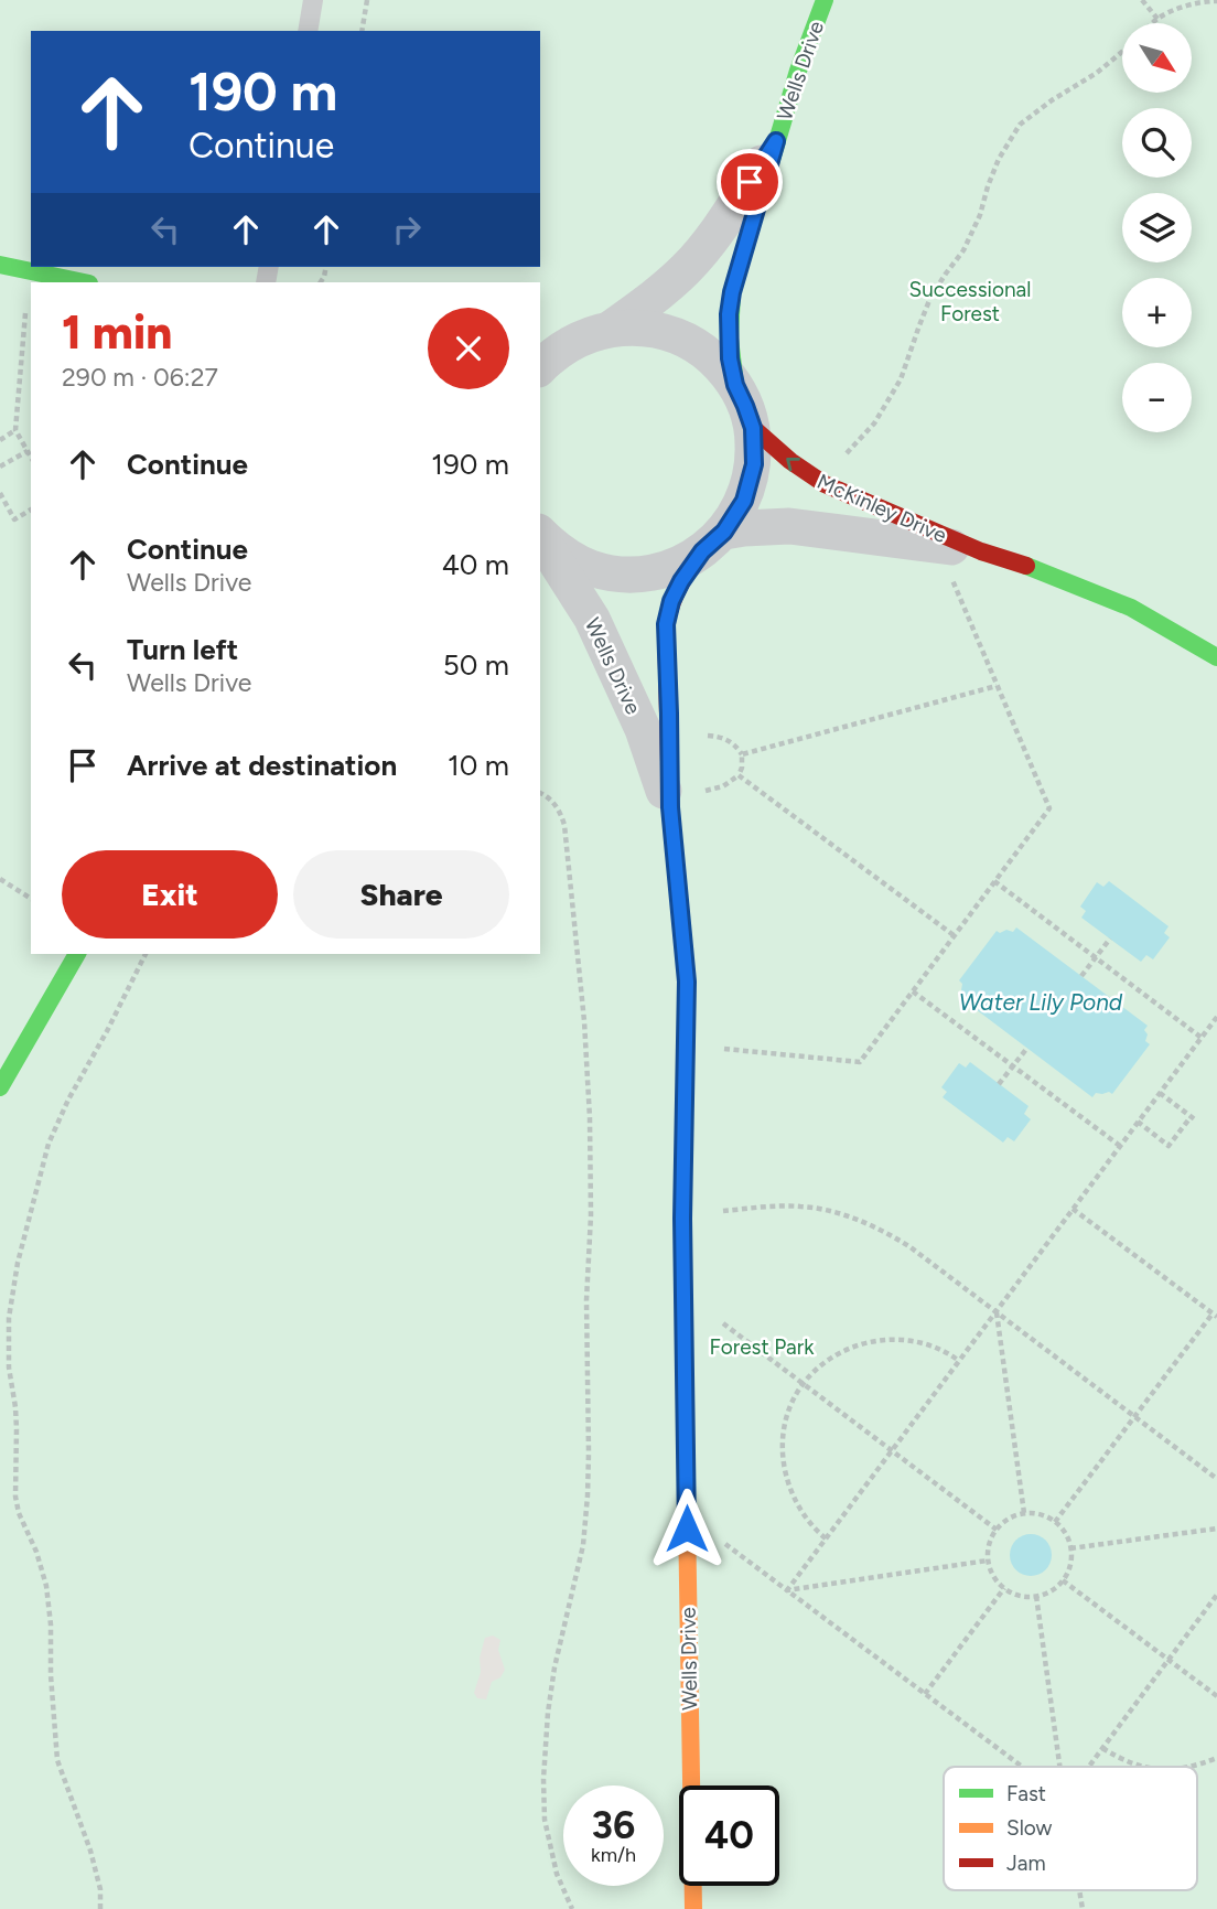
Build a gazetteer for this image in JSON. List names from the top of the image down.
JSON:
{
  "streets": {
    "street": ["Wells Drive", "McKinley Drive"]
  },
  "crossings": [
    ["Wells Drive", "McKinley Drive"]
  ],
  "water": ["Water Lily Pond"],
  "parks": ["Successional Forest", "Forest Park"],
  "legend": ["Fast", "Slow", "Jam"],
  "north": "bottom right",
  "page": {
    "map_buttons": ["+", "−"],
    "turn": ["190 m", "Continue"],
    "heading": ["1 min", "290 m · 06:27"],
    "list": [
      {
        "name": "Continue",
        "value": "190 m"
      },
      {
        "name": "Continue",
        "note": "Wells Drive",
        "value": "40 m"
      },
      {
        "name": "Turn left",
        "note": "Wells Drive",
        "value": "50 m"
      },
      {
        "name": "Arrive at destination",
        "value": "10 m"
      }
    ],
    "buttons": ["Exit", "Share"],
    "speed": "36 km/h",
    "limit": "40"
  }
}
